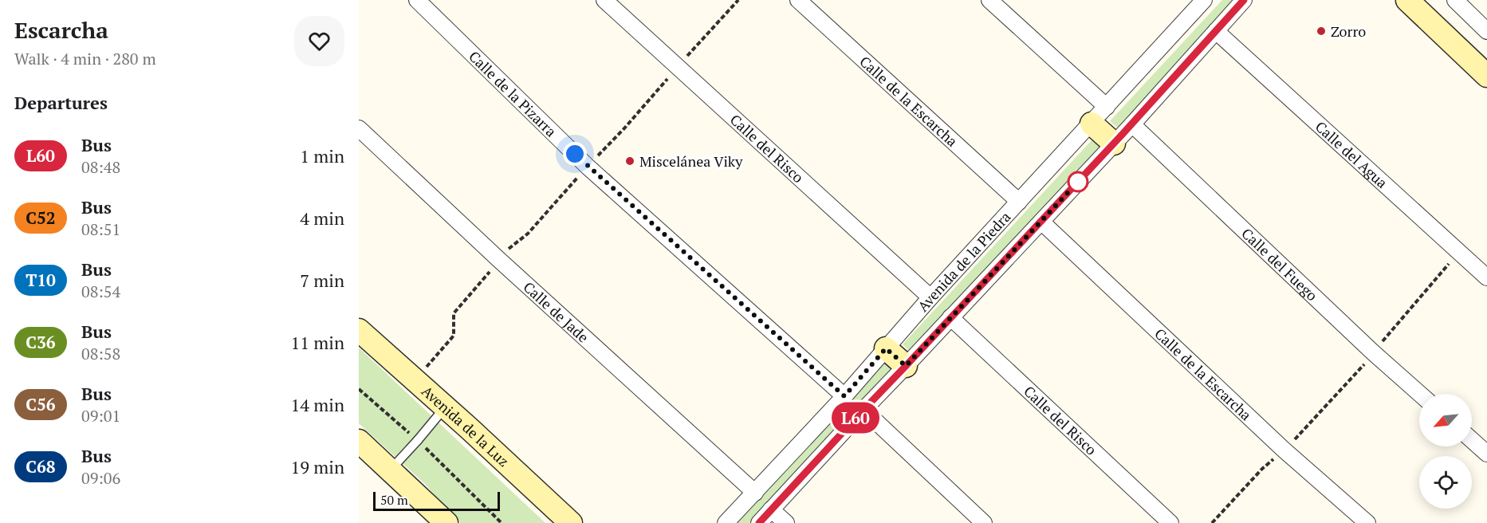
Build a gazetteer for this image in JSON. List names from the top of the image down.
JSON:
{
  "streets": {
    "main road": ["Avenida de la Luz"],
    "street": [
      "Calle de la Pizarra",
      "Calle de la Escarcha",
      "Calle del Risco",
      "Calle del Agua",
      "Avenida de la Piedra",
      "Calle del Fuego",
      "Calle de Jade"
    ]
  },
  "crossings": [
    ["Calle de la Pizarra", "Avenida de la Piedra"],
    ["Calle de la Escarcha", "Avenida de la Piedra"],
    ["Calle del Risco", "Avenida de la Piedra"],
    ["Calle del Agua", "Avenida de la Piedra"],
    ["Avenida de la Piedra", "Calle del Fuego"],
    ["Avenida de la Piedra", "Calle de Jade"]
  ],
  "places": ["Zorro", "Miscelánea Viky"],
  "lines": ["bus line L60"],
  "scale_bar": "50 m",
  "north": "bottom left",
  "page": {
    "heading": [
      ["Escarcha", "Walk · 4 min · 280 m"],
      "Departures"
    ],
    "on_map": "L60",
    "list": [
      {
        "mark": "L60",
        "name": "Bus",
        "note": "08:48",
        "value": "1 min"
      },
      {
        "mark": "C52",
        "name": "Bus",
        "note": "08:51",
        "value": "4 min"
      },
      {
        "mark": "T10",
        "name": "Bus",
        "note": "08:54",
        "value": "7 min"
      },
      {
        "mark": "C36",
        "name": "Bus",
        "note": "08:58",
        "value": "11 min"
      },
      {
        "mark": "C56",
        "name": "Bus",
        "note": "09:01",
        "value": "14 min"
      },
      {
        "mark": "C68",
        "name": "Bus",
        "note": "09:06",
        "value": "19 min"
      }
    ],
    "scale": "50 m"
  }
}
